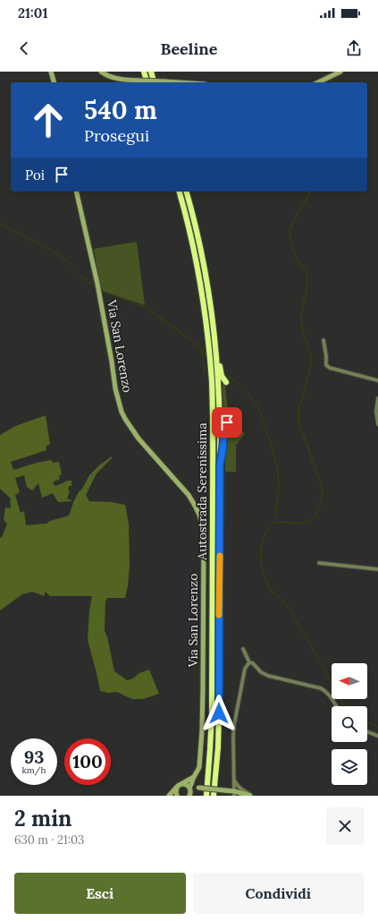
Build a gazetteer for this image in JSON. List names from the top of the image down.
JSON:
{
  "streets": {
    "highway": ["Autostrada Serenissima"],
    "street": ["Via San Lorenzo"]
  },
  "north": "left",
  "page": {
    "status": "21:01",
    "header": "Beeline",
    "turn": ["540 m", "Prosegui"],
    "then": "Poi",
    "speed": "93 km/h",
    "limit": "100",
    "heading": ["2 min", "630 m · 21:03"],
    "buttons": ["Esci", "Condividi"]
  }
}
